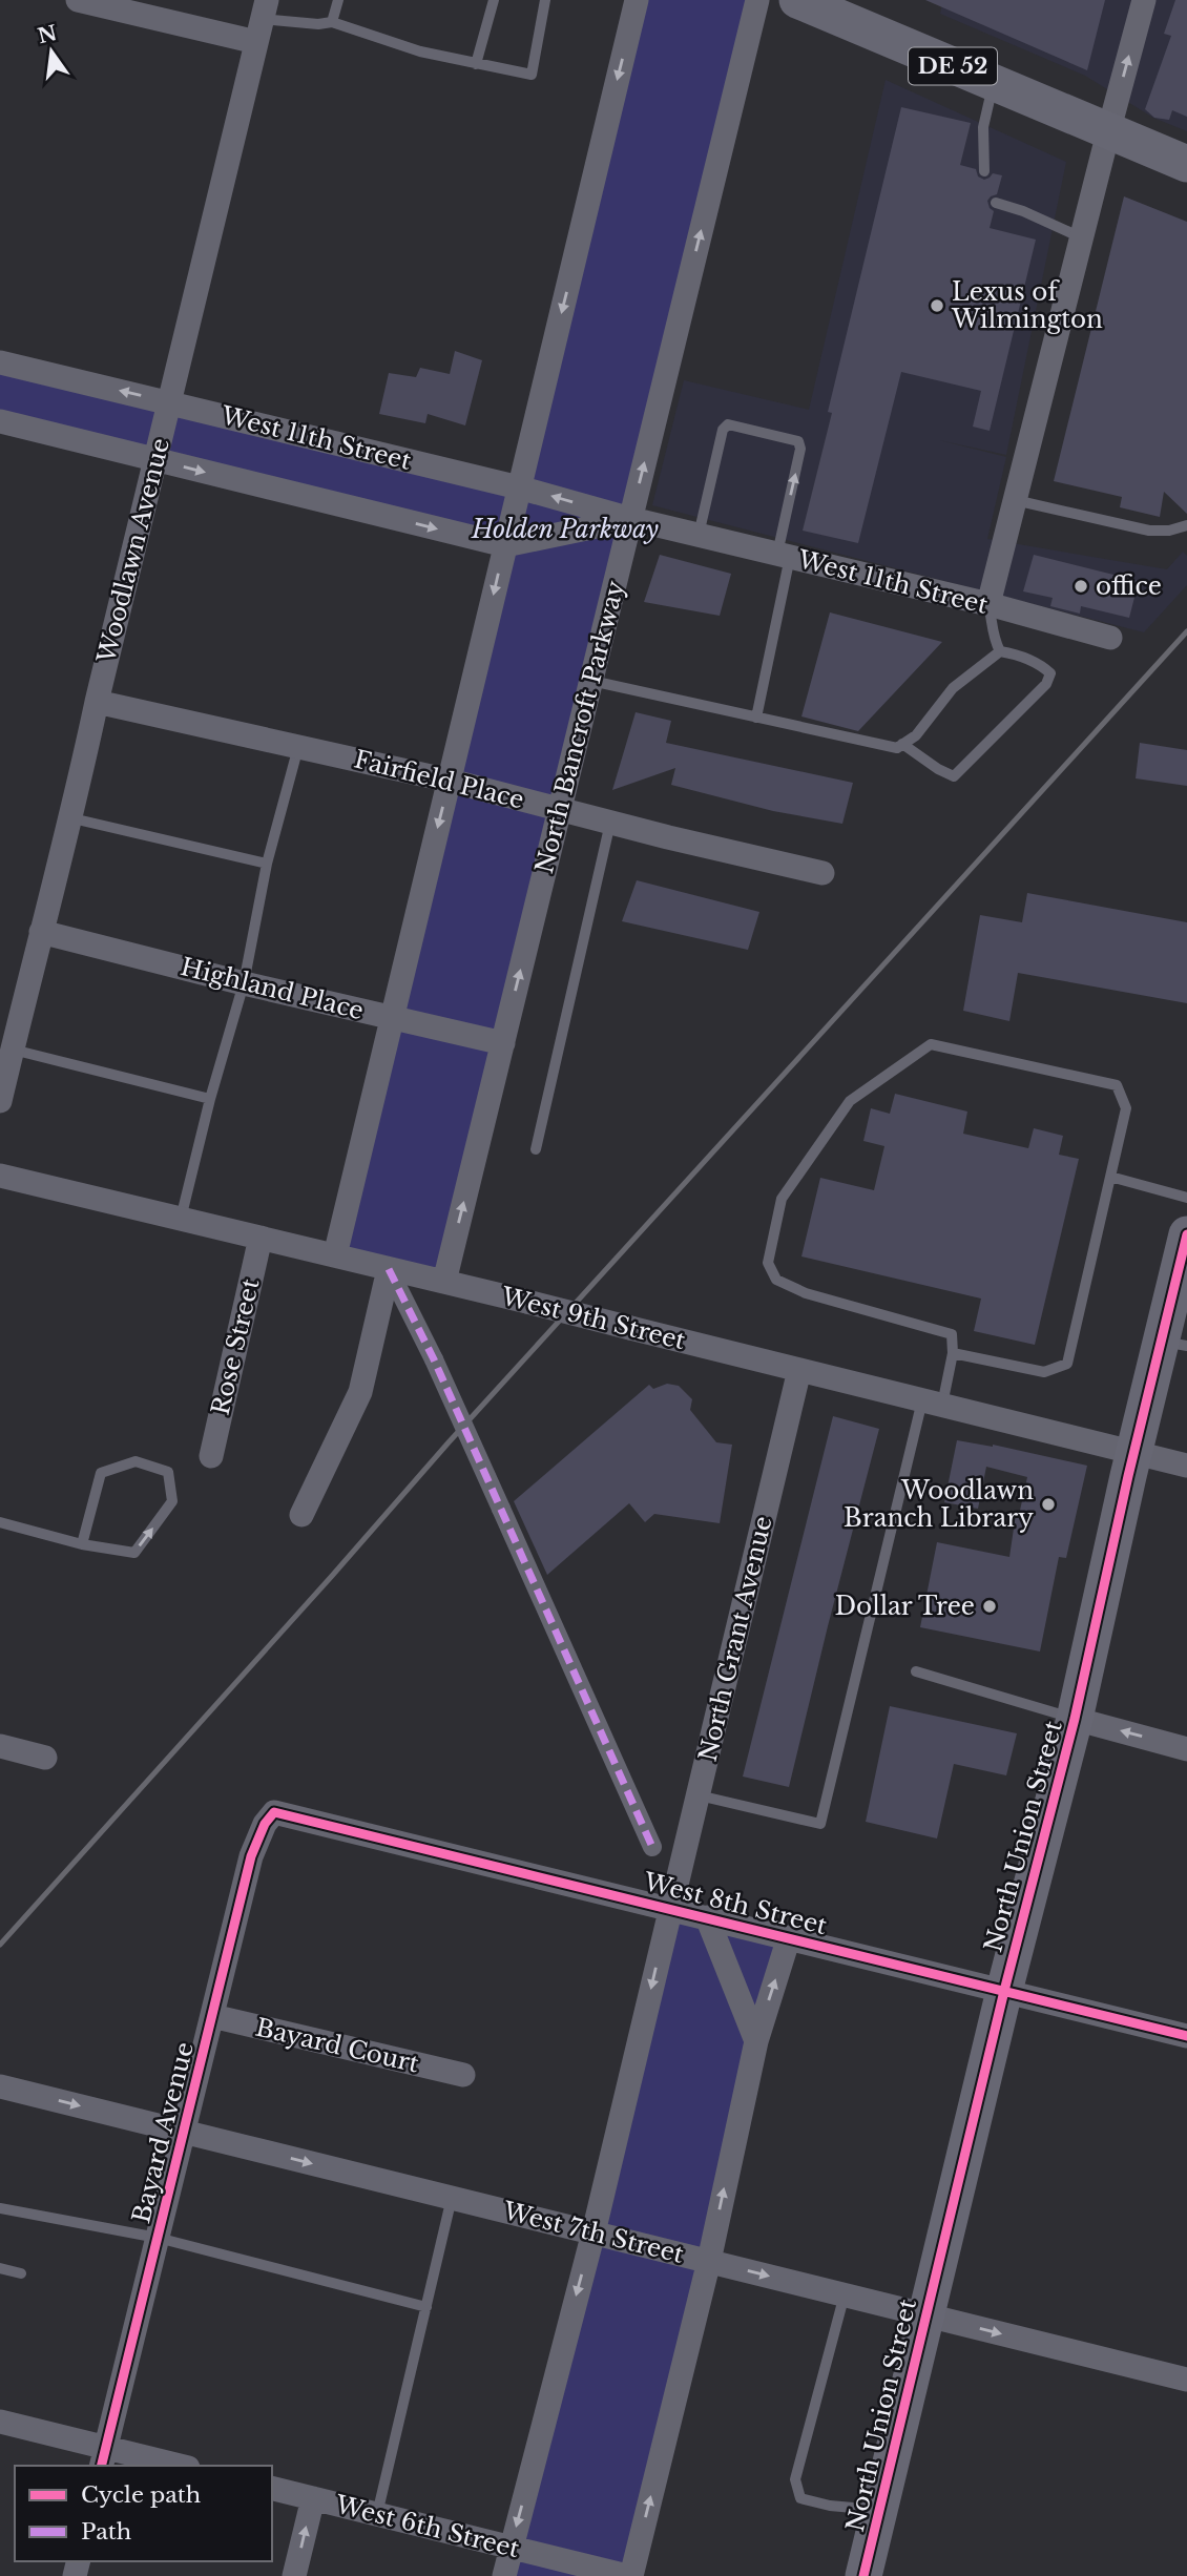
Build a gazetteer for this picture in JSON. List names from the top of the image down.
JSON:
{
  "streets": {
    "main road": ["DE 52", "North Union Street"],
    "street": [
      "West 11th Street",
      "Woodlawn Avenue",
      "North Bancroft Parkway",
      "Fairfield Place",
      "Highland Place",
      "West 9th Street",
      "Rose Street",
      "North Grant Avenue",
      "West 8th Street",
      "Bayard Court",
      "Bayard Avenue",
      "West 7th Street",
      "West 6th Street"
    ]
  },
  "crossings": [
    ["West 11th Street", "Woodlawn Avenue"],
    ["West 11th Street", "North Bancroft Parkway"],
    ["Woodlawn Avenue", "Fairfield Place"],
    ["Woodlawn Avenue", "Highland Place"],
    ["North Bancroft Parkway", "Fairfield Place"],
    ["North Bancroft Parkway", "Highland Place"],
    ["North Bancroft Parkway", "West 9th Street"],
    ["West 9th Street", "Rose Street"],
    ["West 9th Street", "North Grant Avenue"],
    ["West 9th Street", "North Union Street"],
    ["North Grant Avenue", "West 8th Street"],
    ["North Grant Avenue", "West 7th Street"],
    ["North Grant Avenue", "West 6th Street"],
    ["North Union Street", "West 8th Street"],
    ["North Union Street", "West 7th Street"],
    ["West 8th Street", "Bayard Avenue"],
    ["Bayard Court", "Bayard Avenue"],
    ["Bayard Avenue", "West 7th Street"]
  ],
  "one_way": ["West 7th Street"],
  "parks": ["Holden Parkway"],
  "places": [
    "Lexus of Wilmington",
    "office",
    "Woodlawn Branch Library",
    "Dollar Tree"
  ],
  "legend": ["Cycle path", "Path"],
  "north": "top"
}
